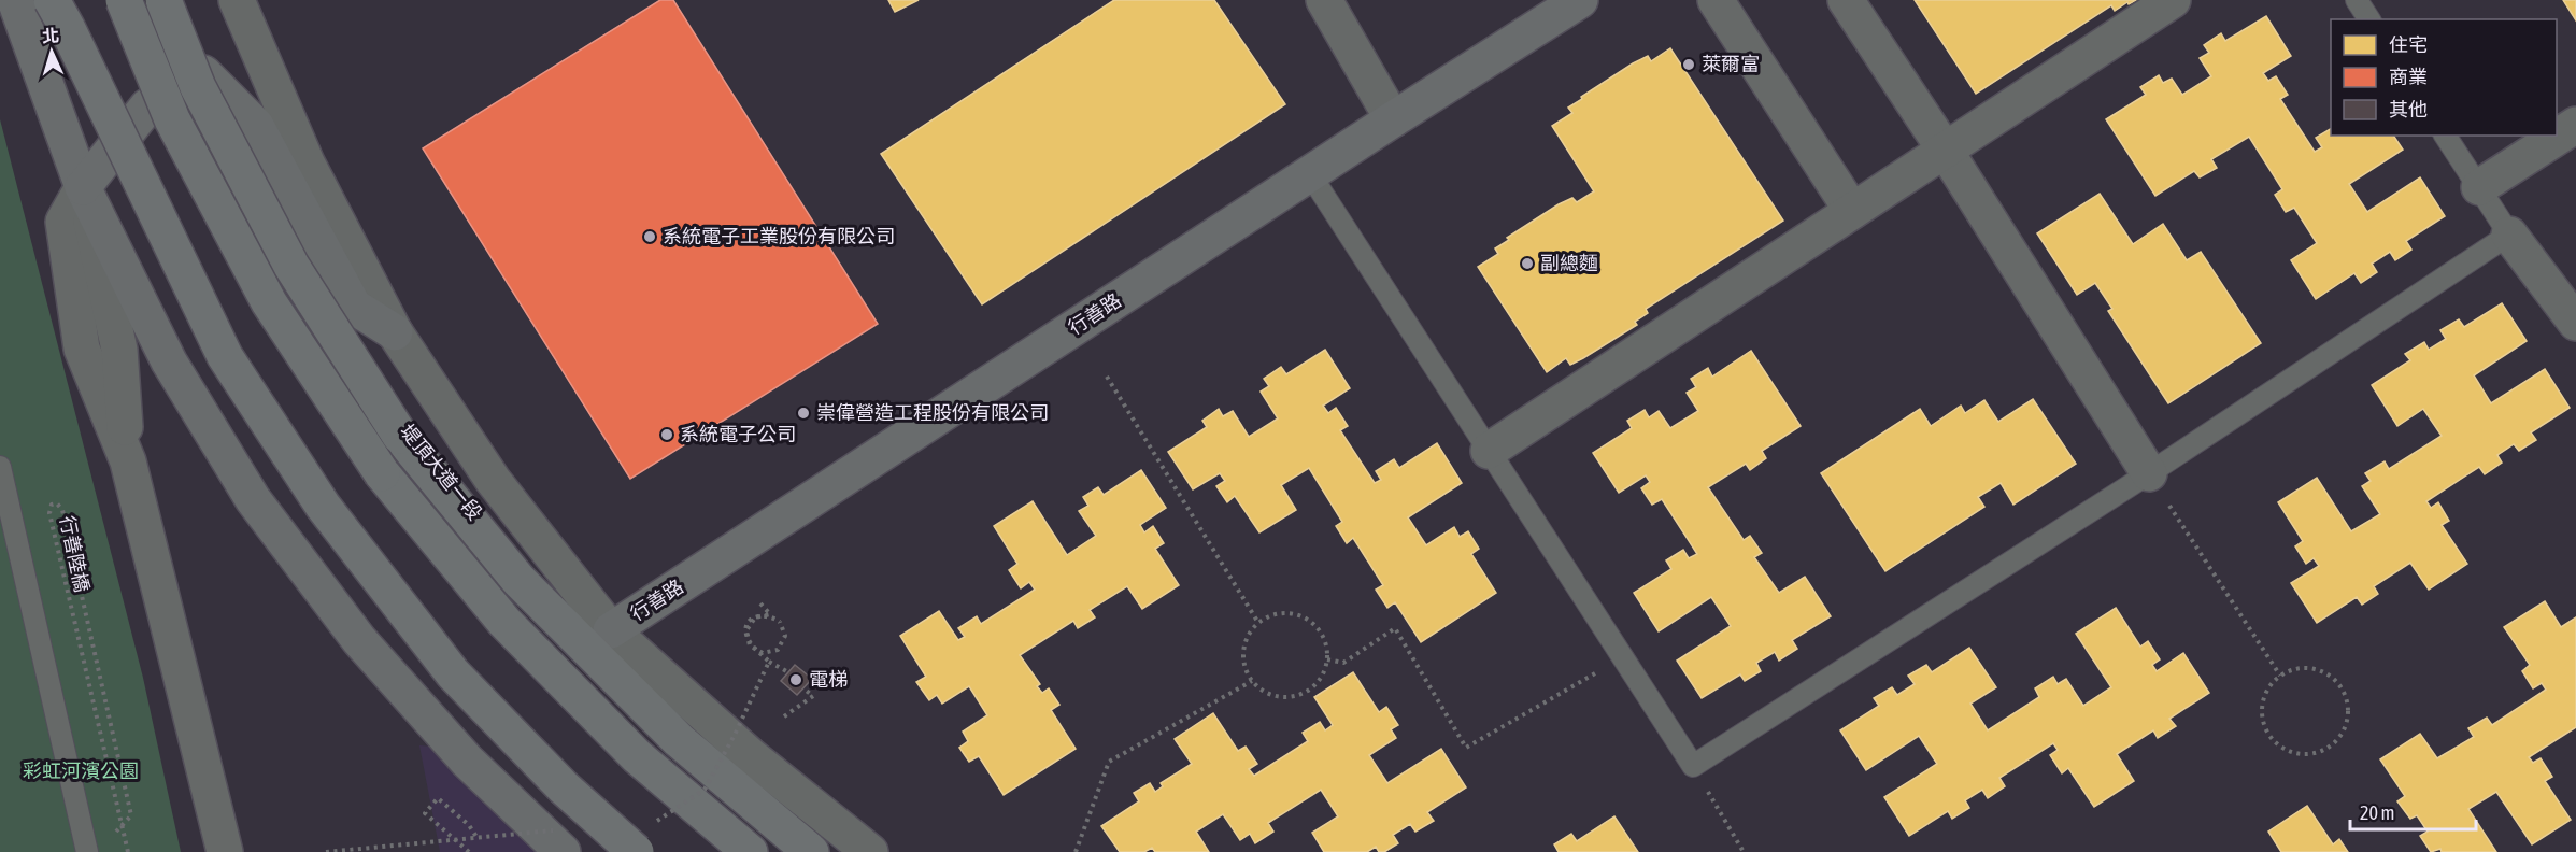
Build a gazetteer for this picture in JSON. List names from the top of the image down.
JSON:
{
  "streets": {
    "main road": ["行善路", "堤頂大道一段"],
    "path": ["行善陸橋"]
  },
  "crossings": [
    ["行善路", "堤頂大道一段"]
  ],
  "parks": ["彩虹河濱公園"],
  "places": [
    "萊爾富",
    "系統電子工業股份有限公司",
    "副總麵",
    "崇偉營造工程股份有限公司",
    "系統電子公司",
    "電梯"
  ],
  "legend": ["住宅", "商業", "其他"],
  "scale_bar": "20 m",
  "north": "top"
}
